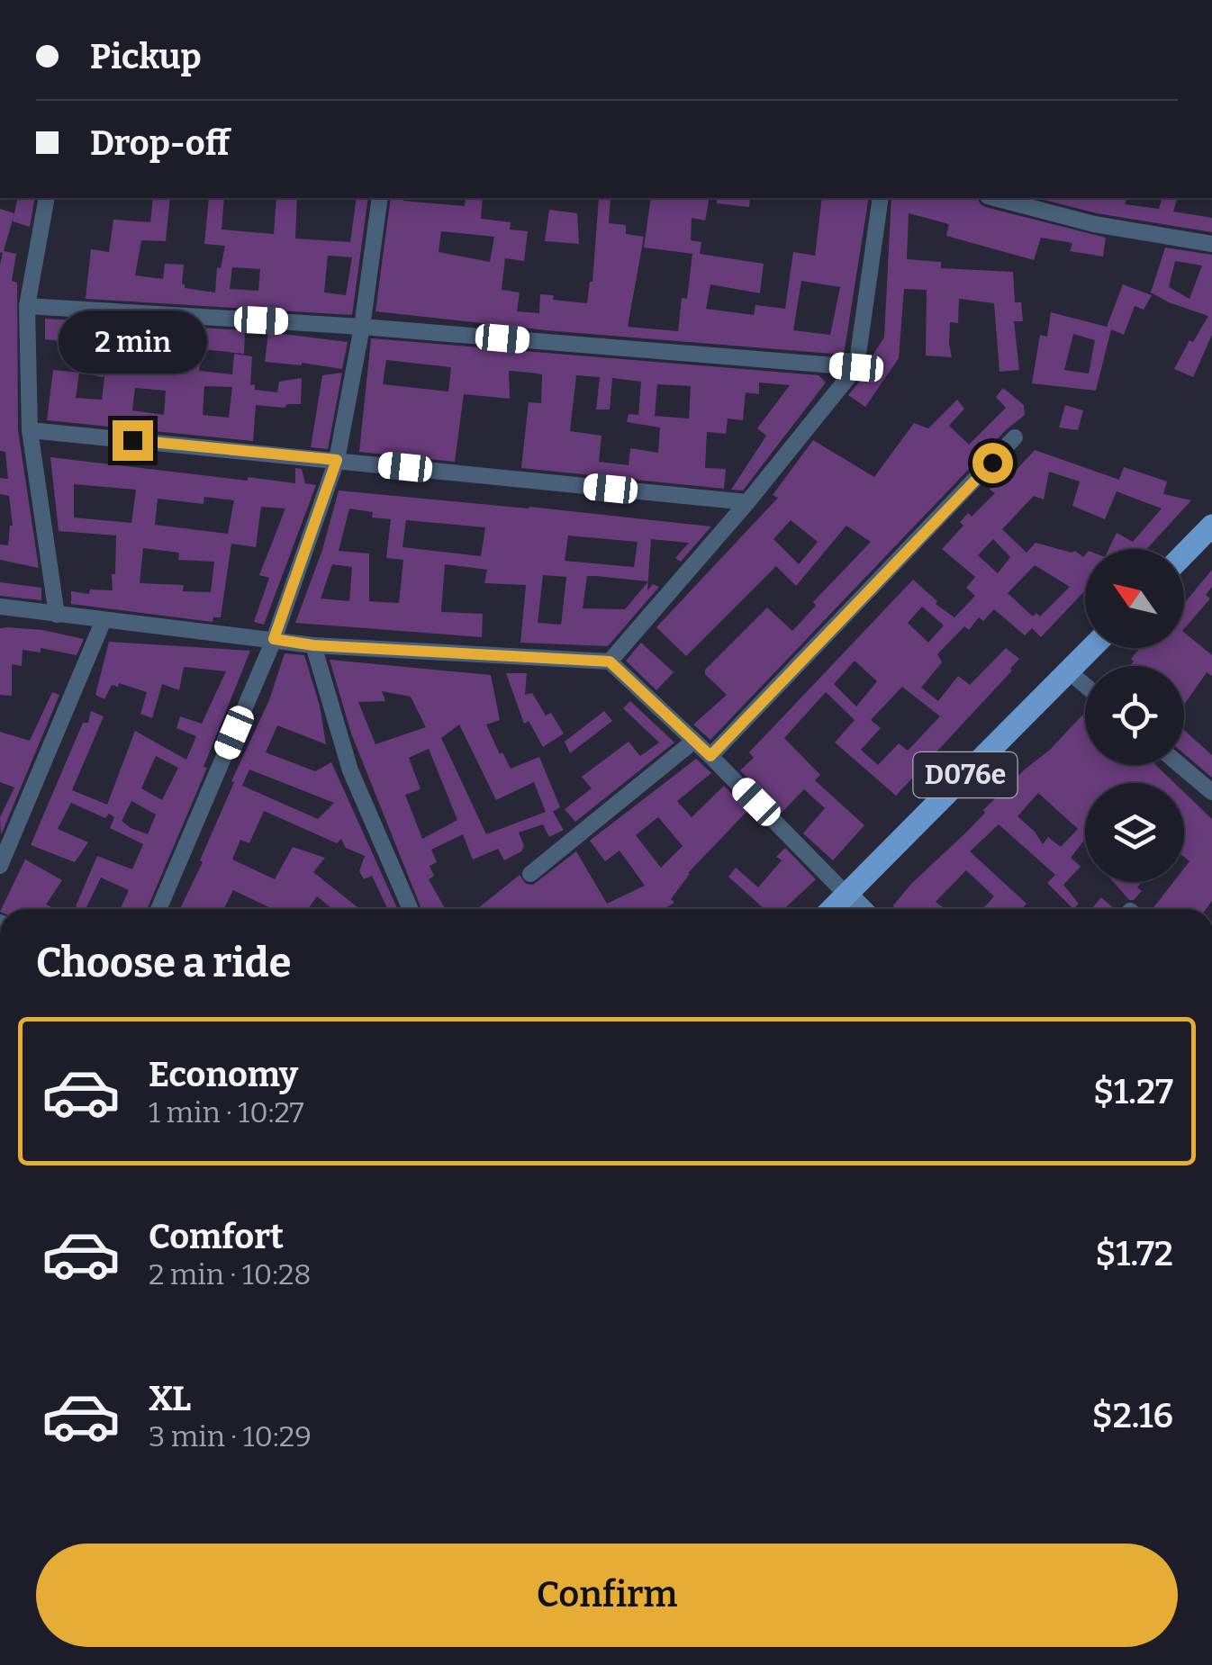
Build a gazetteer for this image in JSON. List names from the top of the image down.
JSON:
{
  "streets": {
    "main road": ["D076e"]
  },
  "north": "top left",
  "page": {
    "banner": ["Pickup", "Drop-off"],
    "bubble": "2 min",
    "heading": "Choose a ride",
    "list": [
      {
        "name": "Economy",
        "note": "1 min · 10:27",
        "value": "$1.27"
      },
      {
        "name": "Comfort",
        "note": "2 min · 10:28",
        "value": "$1.72"
      },
      {
        "name": "XL",
        "note": "3 min · 10:29",
        "value": "$2.16"
      }
    ],
    "buttons": "Confirm"
  }
}
